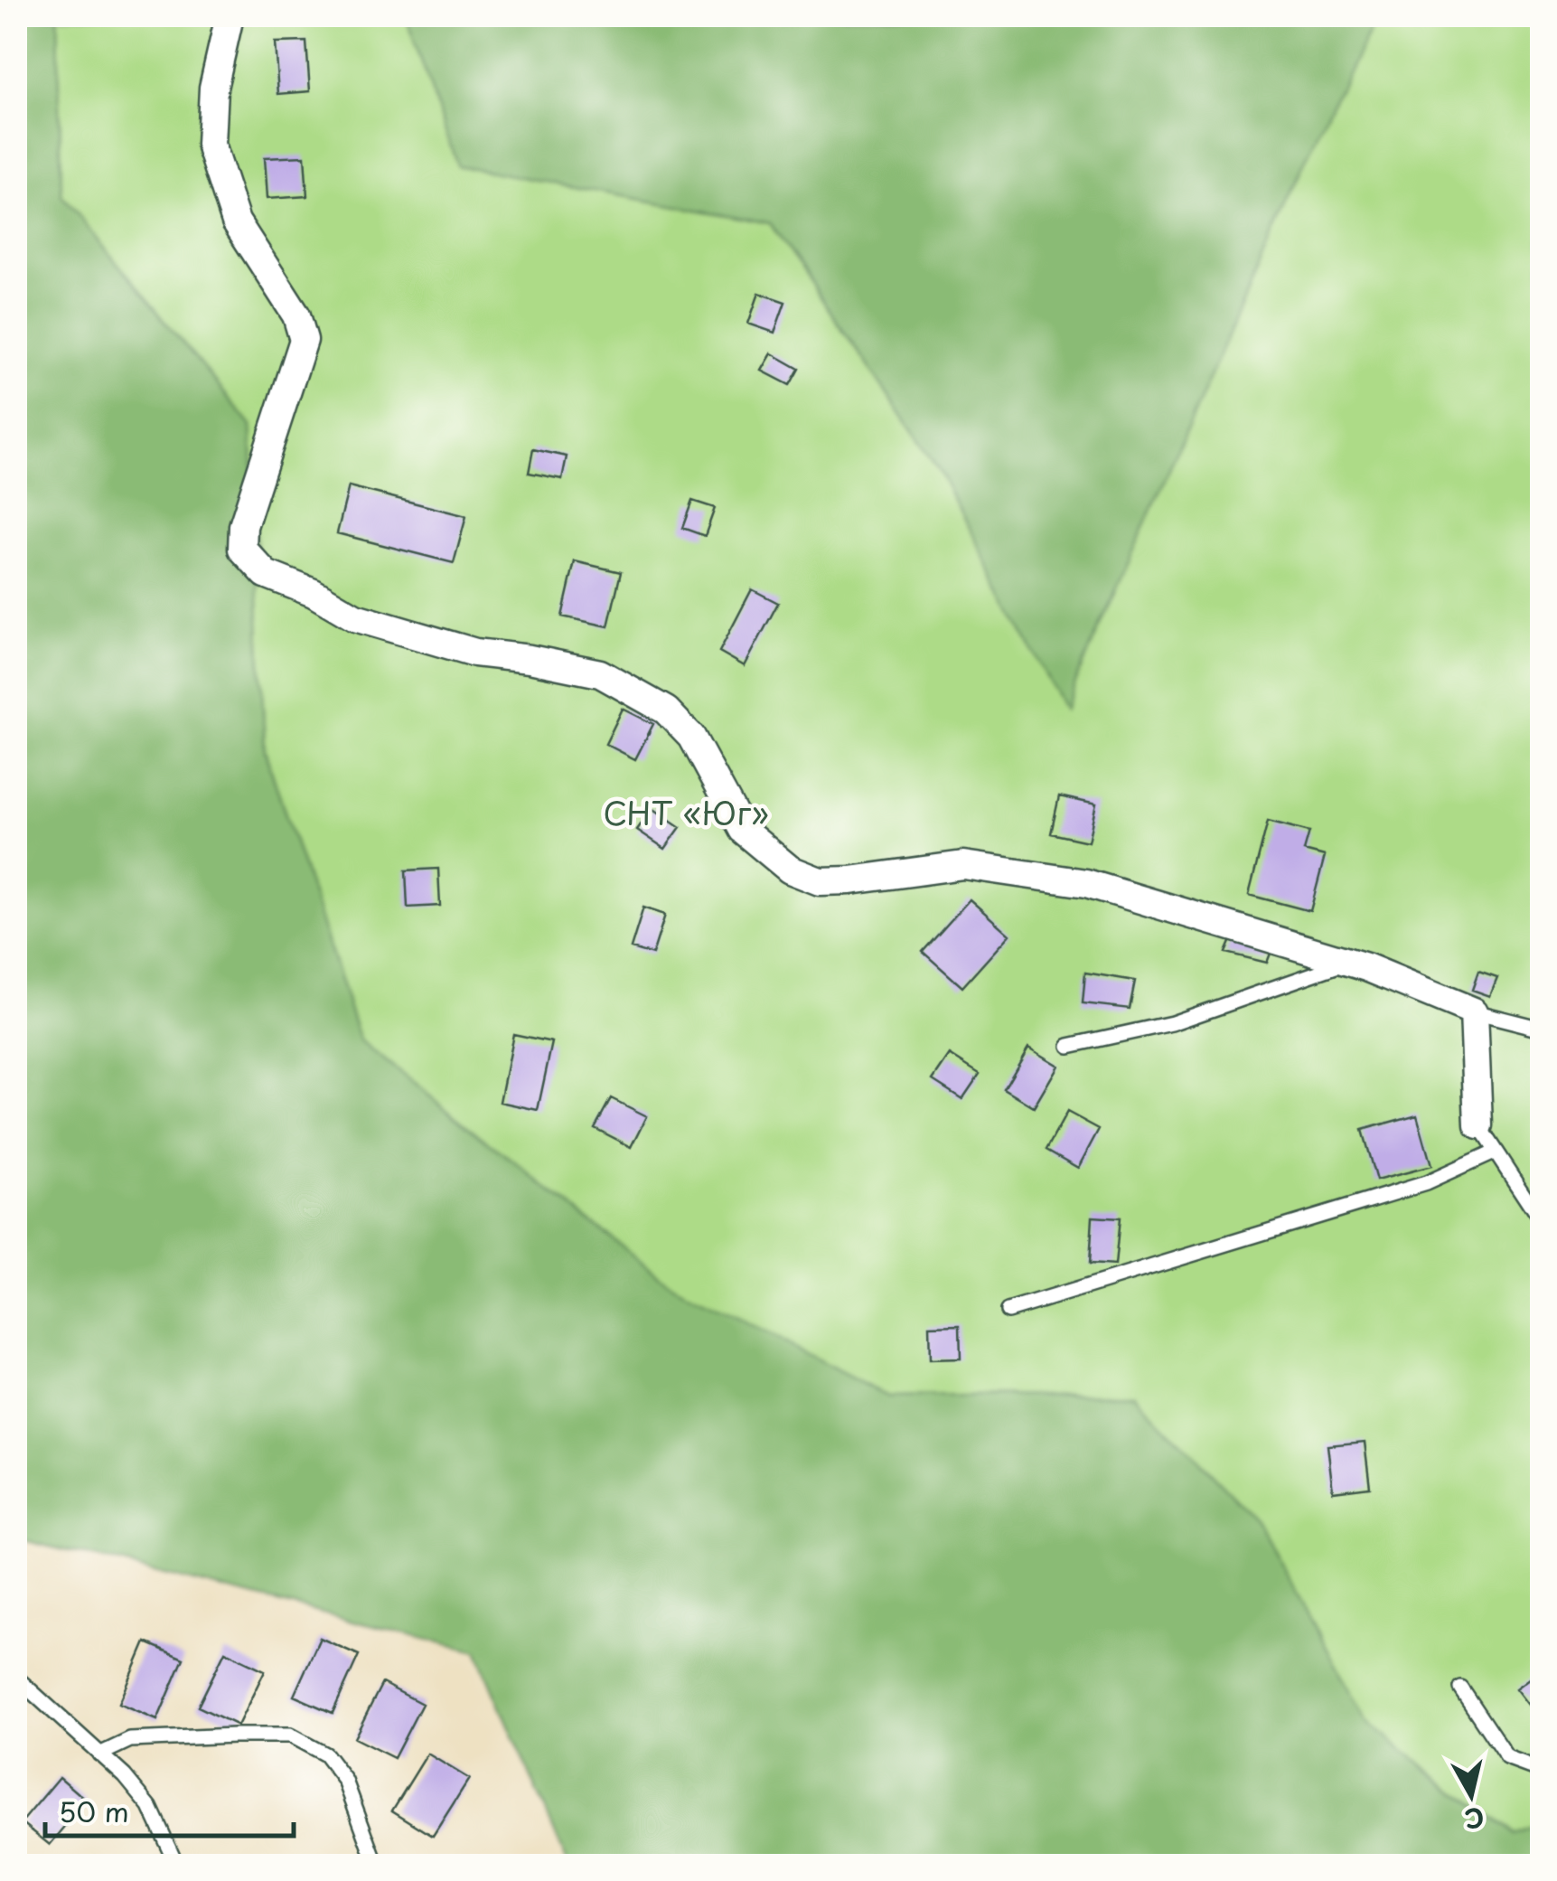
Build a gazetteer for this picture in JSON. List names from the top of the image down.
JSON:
{
  "parks": ["СНТ «Юг»"],
  "scale_bar": "50 m",
  "north": "bottom"
}
